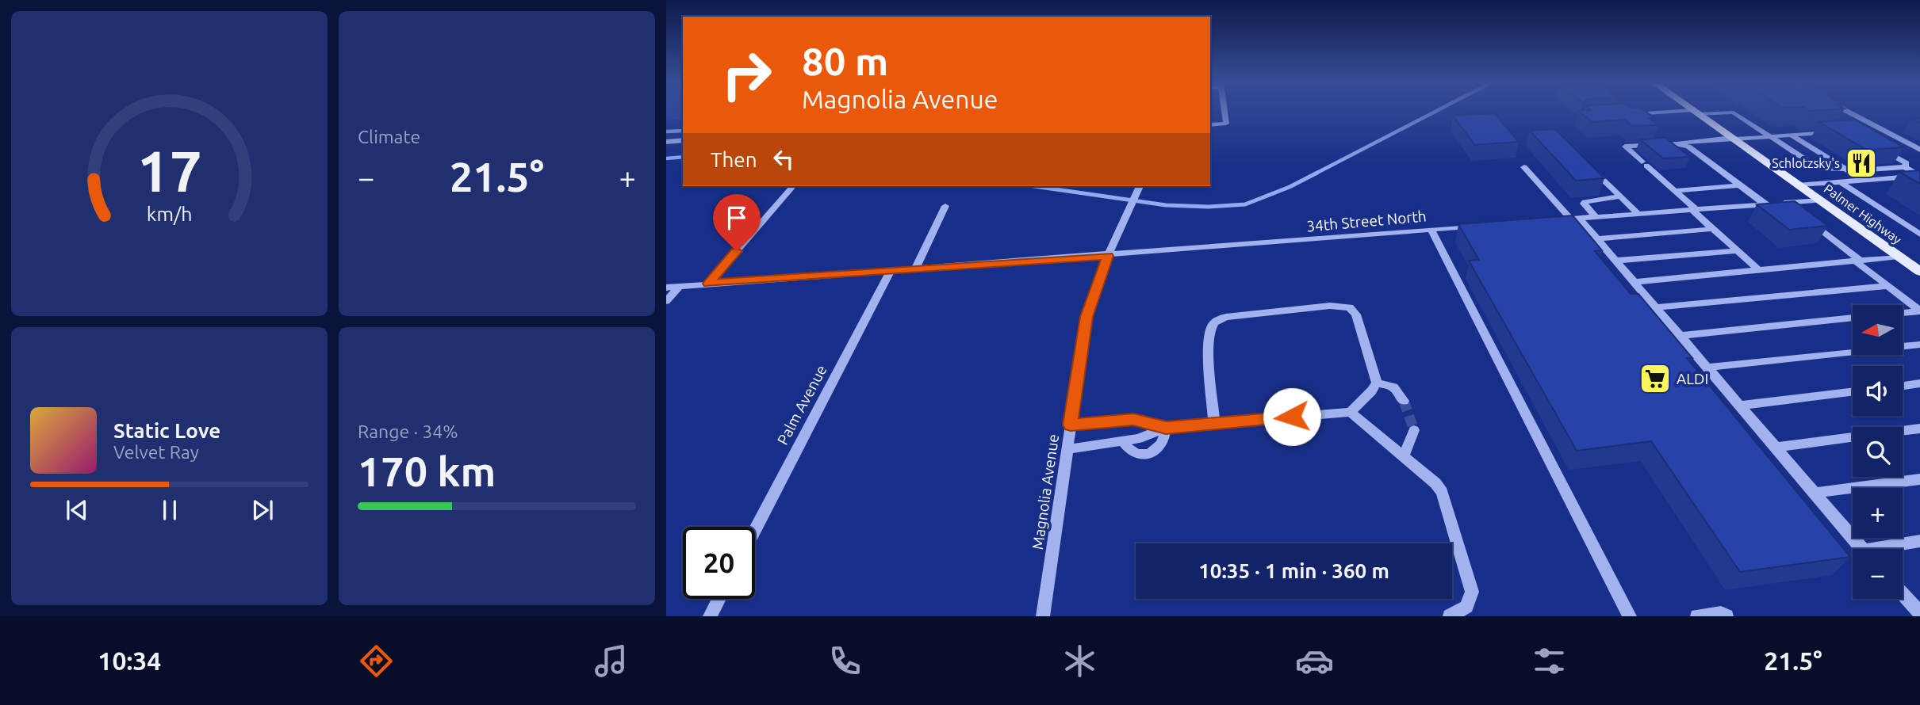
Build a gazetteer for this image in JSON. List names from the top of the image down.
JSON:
{
  "streets": {
    "main road": ["Palmer Highway"],
    "street": ["34th Street North", "Palm Avenue", "Magnolia Avenue"]
  },
  "crossings": [
    ["34th Street North", "Palm Avenue"],
    ["34th Street North", "Magnolia Avenue"]
  ],
  "places": {
    "restaurant": ["Schlotzsky's"],
    "supermarket": ["ALDI"]
  },
  "north": "left",
  "page": {
    "tile": [
      "Climate",
      ["Range · 34%", "170 km"]
    ],
    "turn": ["80 m", "Magnolia Avenue"],
    "then": "Then",
    "heat": ["−", "21.5°", "+"],
    "map_buttons": ["+", "−"],
    "song": ["Static Love", "Velvet Ray"],
    "limit": "20",
    "trip": "10:35 · 1 min · 360 m",
    "tabs": ["10:34", "21.5°"],
    "gauge": ["17", "km/h"]
  }
}
